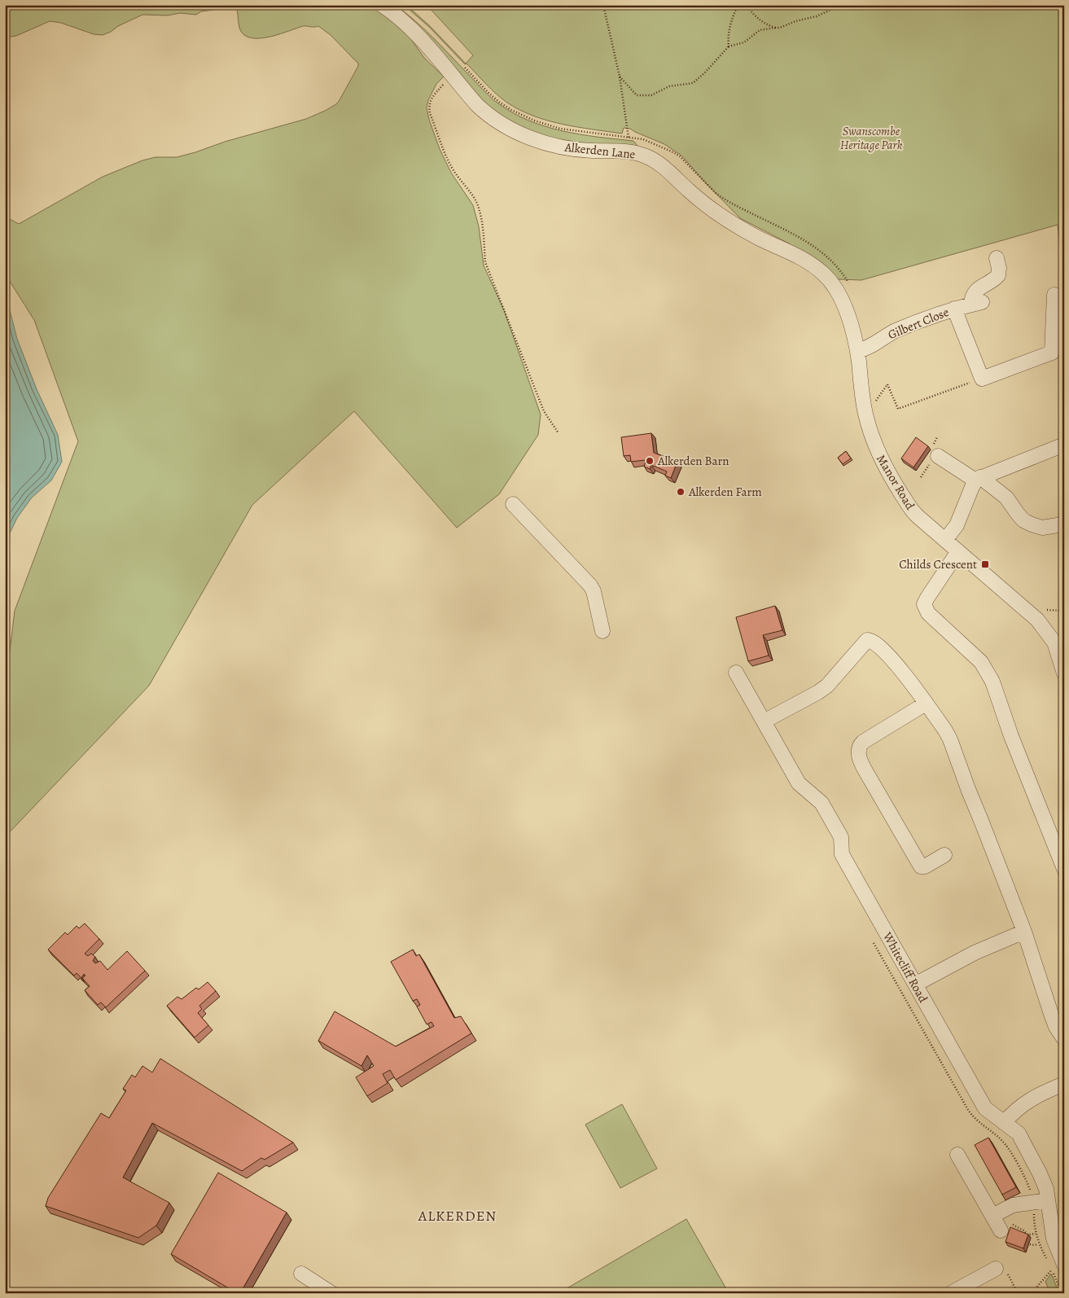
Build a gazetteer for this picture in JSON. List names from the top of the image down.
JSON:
{
  "streets": {
    "street": [
      "Alkerden Lane",
      "Gilbert Close",
      "Manor Road",
      "Whitecliff Road"
    ]
  },
  "crossings": [
    ["Alkerden Lane", "Gilbert Close"],
    ["Alkerden Lane", "Manor Road"],
    ["Gilbert Close", "Manor Road"]
  ],
  "districts": ["ALKERDEN"],
  "parks": ["Swanscombe Heritage Park"],
  "places": {
    "other": ["Alkerden Barn", "Alkerden Farm"],
    "transit": ["Childs Crescent"]
  }
}
